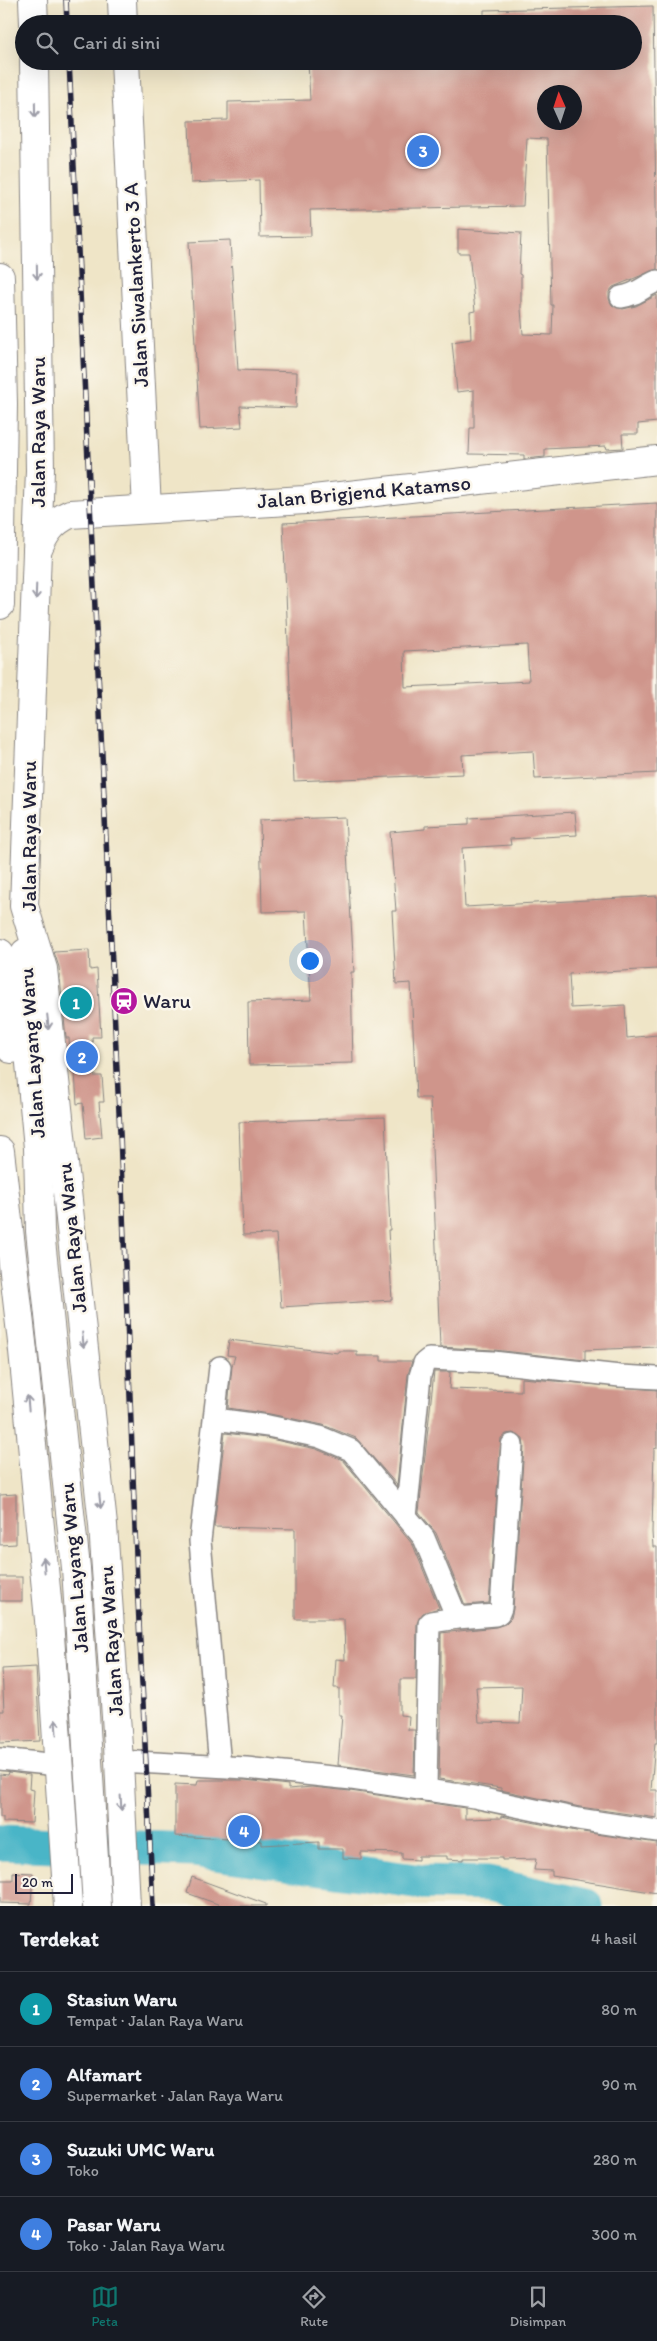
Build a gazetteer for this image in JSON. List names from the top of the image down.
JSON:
{
  "streets": {
    "main road": [
      "Jalan Siwalankerto 3 A",
      "Jalan Raya Waru",
      "Jalan Brigjend Katamso",
      "Jalan Layang Waru"
    ]
  },
  "crossings": [
    ["Jalan Siwalankerto 3 A", "Jalan Brigjend Katamso"],
    ["Jalan Raya Waru", "Jalan Brigjend Katamso"],
    ["Jalan Raya Waru", "Jalan Layang Waru"]
  ],
  "places": {
    "station": ["Waru"]
  },
  "scale_bar": "20 m",
  "north": "top",
  "page": {
    "search": "Cari di sini",
    "pins": [
      "3",
      "1",
      "2",
      "4"
    ],
    "scale": "20 m",
    "heading": ["Terdekat", "4 hasil"],
    "list": [
      {
        "mark": "1",
        "name": "Stasiun Waru",
        "note": "Tempat · Jalan Raya Waru",
        "value": "80 m"
      },
      {
        "mark": "2",
        "name": "Alfamart",
        "note": "Supermarket · Jalan Raya Waru",
        "value": "90 m"
      },
      {
        "mark": "3",
        "name": "Suzuki UMC Waru",
        "note": "Toko",
        "value": "280 m"
      },
      {
        "mark": "4",
        "name": "Pasar Waru",
        "note": "Toko · Jalan Raya Waru",
        "value": "300 m"
      }
    ],
    "nav": ["Peta", "Rute", "Disimpan"]
  }
}
